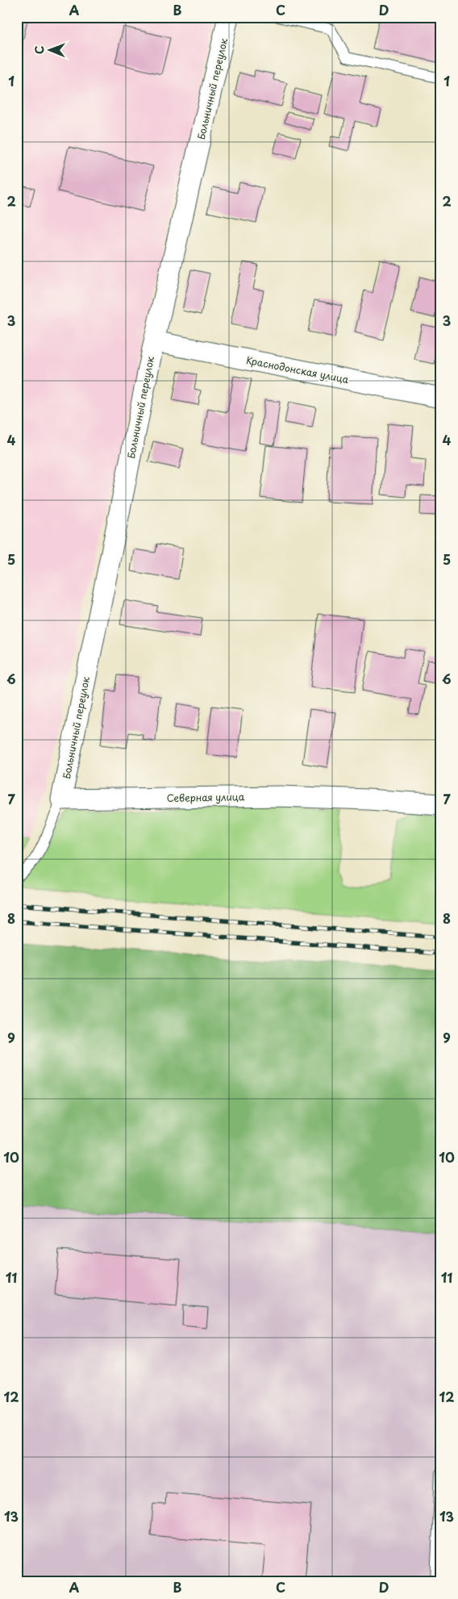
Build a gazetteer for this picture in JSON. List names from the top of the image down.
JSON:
{
  "streets": {
    "street": ["Больничный переулок", "Краснодонская улица", "Северная улица"]
  },
  "crossings": [
    ["Больничный переулок", "Краснодонская улица"],
    ["Больничный переулок", "Северная улица"]
  ],
  "north": "left",
  "grid": {
    "columns": [
      "A",
      "B",
      "C",
      "D"
    ],
    "rows": [
      "1",
      "2",
      "3",
      "4",
      "5",
      "6",
      "7",
      "8",
      "9",
      "10",
      "11",
      "12",
      "13"
    ]
  }
}
